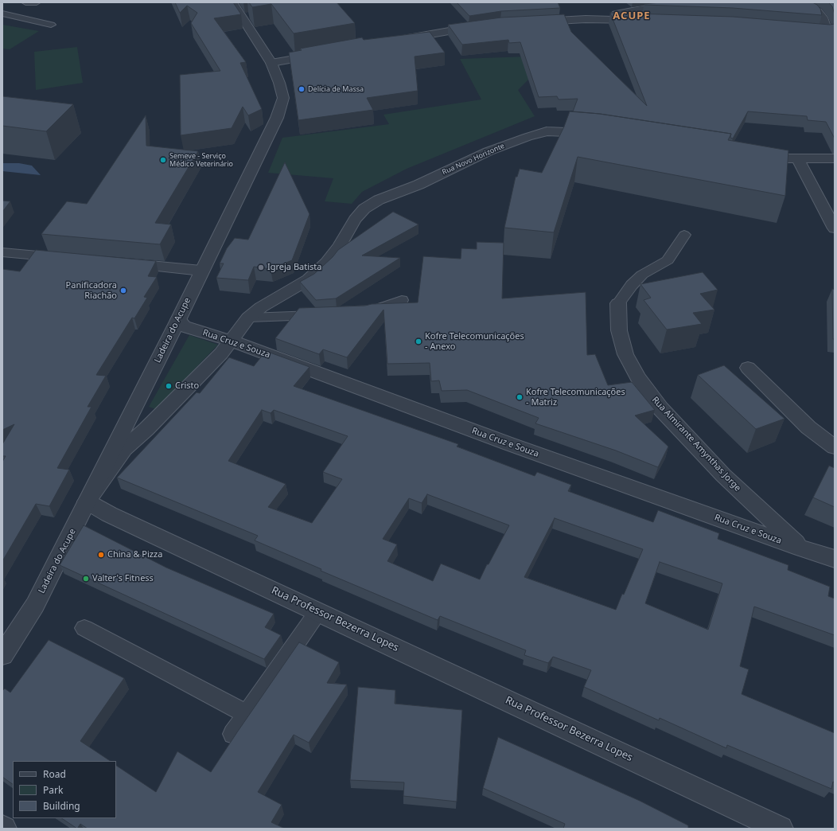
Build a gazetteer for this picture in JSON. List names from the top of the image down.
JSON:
{
  "streets": {
    "street": [
      "Rua Novo Horizonte",
      "Ladeira do Acupe",
      "Rua Cruz e Souza",
      "Rua Almirante Amynthas Jorge",
      "Rua Professor Bezerra Lopes"
    ]
  },
  "crossings": [
    ["Rua Novo Horizonte", "Rua Cruz e Souza"],
    ["Ladeira do Acupe", "Rua Cruz e Souza"],
    ["Ladeira do Acupe", "Rua Professor Bezerra Lopes"],
    ["Rua Cruz e Souza", "Rua Almirante Amynthas Jorge"]
  ],
  "districts": ["ACUPE"],
  "places": [
    "Delícia de Massa",
    "Semeve - Serviço Médico Veterinário",
    "Igreja Batista",
    "Panificadora Riachão",
    "Kofre Telecomunicações - Anexo",
    "Cristo",
    "Kofre Telecomunicações - Matriz",
    "China & Pizza",
    "Valter's Fitness"
  ],
  "legend": ["Road", "Park", "Building"]
}
